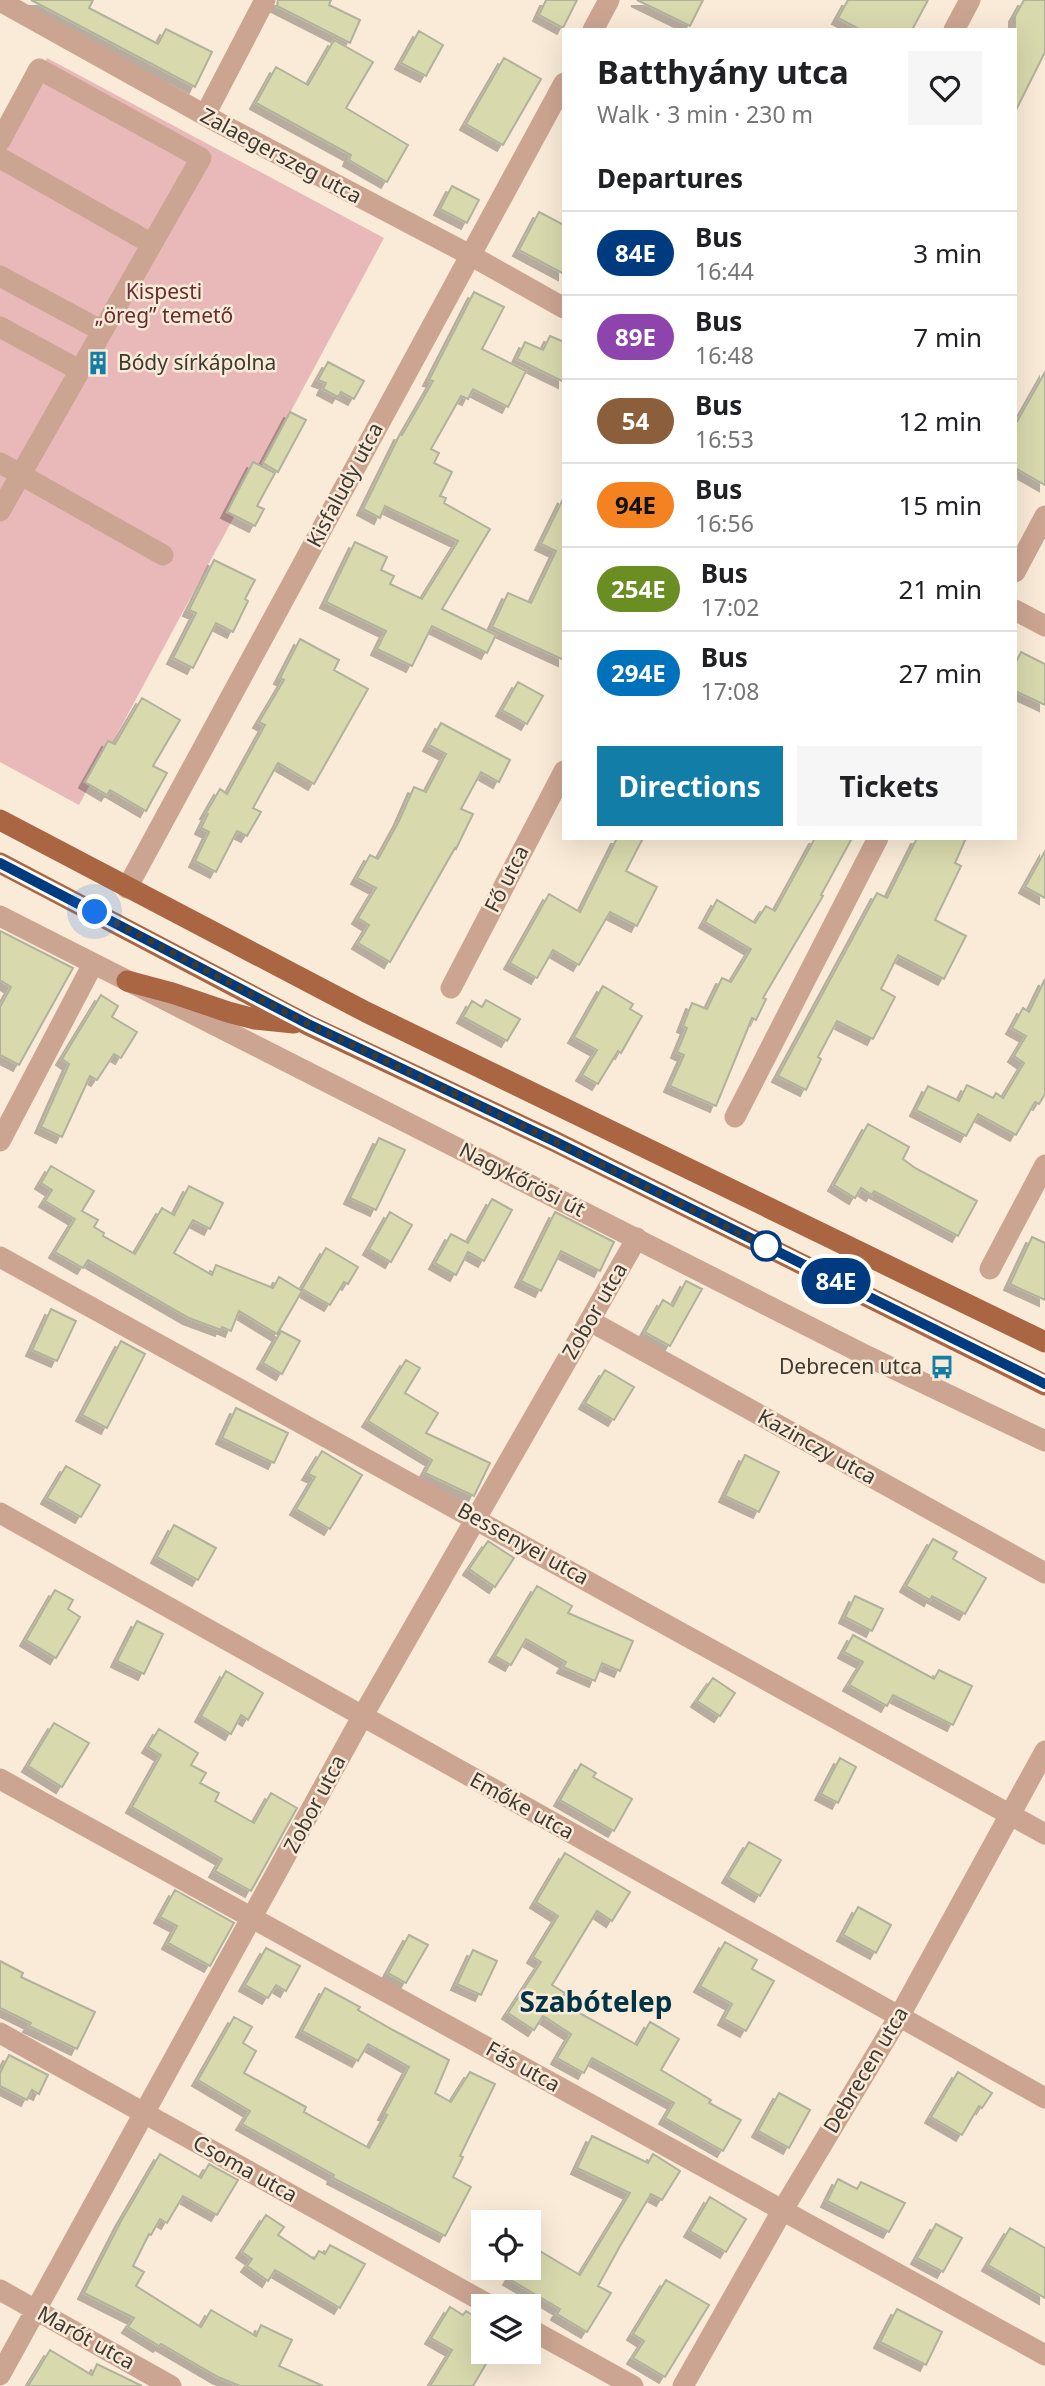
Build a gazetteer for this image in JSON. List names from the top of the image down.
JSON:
{
  "streets": {
    "street": [
      "Zalaegerszeg utca",
      "Kisfaludy utca",
      "Fő utca",
      "Nagykőrösi út",
      "Zobor utca",
      "Kazinczy utca",
      "Bessenyei utca",
      "Emőke utca",
      "Fás utca",
      "Debrecen utca",
      "Csoma utca",
      "Marót utca"
    ]
  },
  "crossings": [
    ["Zalaegerszeg utca", "Kisfaludy utca"],
    ["Nagykőrösi út", "Zobor utca"],
    ["Zobor utca", "Kazinczy utca"],
    ["Zobor utca", "Bessenyei utca"],
    ["Zobor utca", "Emőke utca"],
    ["Zobor utca", "Fás utca"],
    ["Zobor utca", "Csoma utca"],
    ["Zobor utca", "Marót utca"],
    ["Bessenyei utca", "Debrecen utca"],
    ["Emőke utca", "Debrecen utca"],
    ["Fás utca", "Debrecen utca"]
  ],
  "districts": ["Szabótelep"],
  "parks": ["Kispesti „öreg” temető"],
  "places": {
    "building": ["Bódy sírkápolna"],
    "bus stop": ["Debrecen utca"]
  },
  "lines": ["bus line 84E"],
  "page": {
    "on_map": "84E",
    "heading": [
      ["Batthyány utca", "Walk · 3 min · 230 m"],
      "Departures"
    ],
    "list": [
      {
        "mark": "84E",
        "name": "Bus",
        "note": "16:44",
        "value": "3 min"
      },
      {
        "mark": "89E",
        "name": "Bus",
        "note": "16:48",
        "value": "7 min"
      },
      {
        "mark": "54",
        "name": "Bus",
        "note": "16:53",
        "value": "12 min"
      },
      {
        "mark": "94E",
        "name": "Bus",
        "note": "16:56",
        "value": "15 min"
      },
      {
        "mark": "254E",
        "name": "Bus",
        "note": "17:02",
        "value": "21 min"
      },
      {
        "mark": "294E",
        "name": "Bus",
        "note": "17:08",
        "value": "27 min"
      }
    ],
    "buttons": ["Directions", "Tickets"]
  }
}
